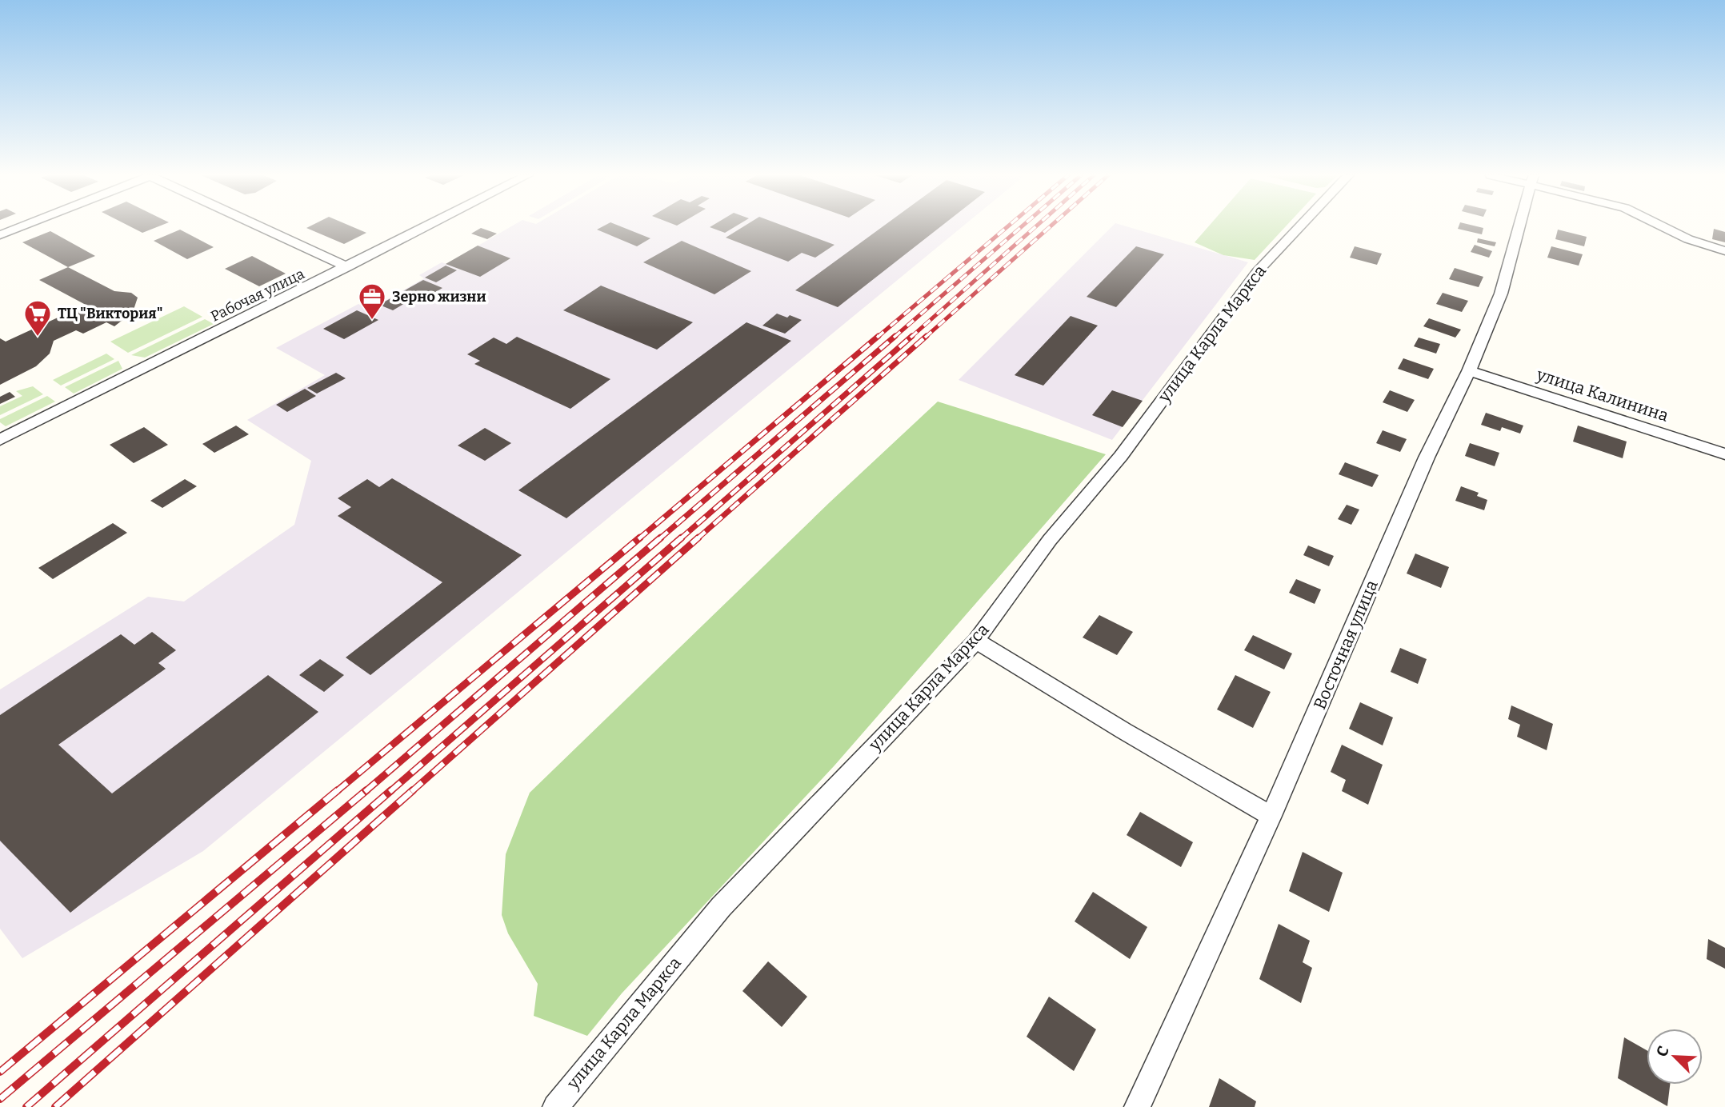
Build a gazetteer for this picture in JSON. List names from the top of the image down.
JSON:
{
  "streets": {
    "street": [
      "Рабочая улица",
      "улица Карла Маркса",
      "улица Калинина",
      "Восточная улица"
    ]
  },
  "crossings": [
    ["улица Калинина", "Восточная улица"]
  ],
  "places": {
    "office": ["Зерно жизни"],
    "supermarket": ["ТЦ \"Виктория\""]
  },
  "north": "top left"
}
